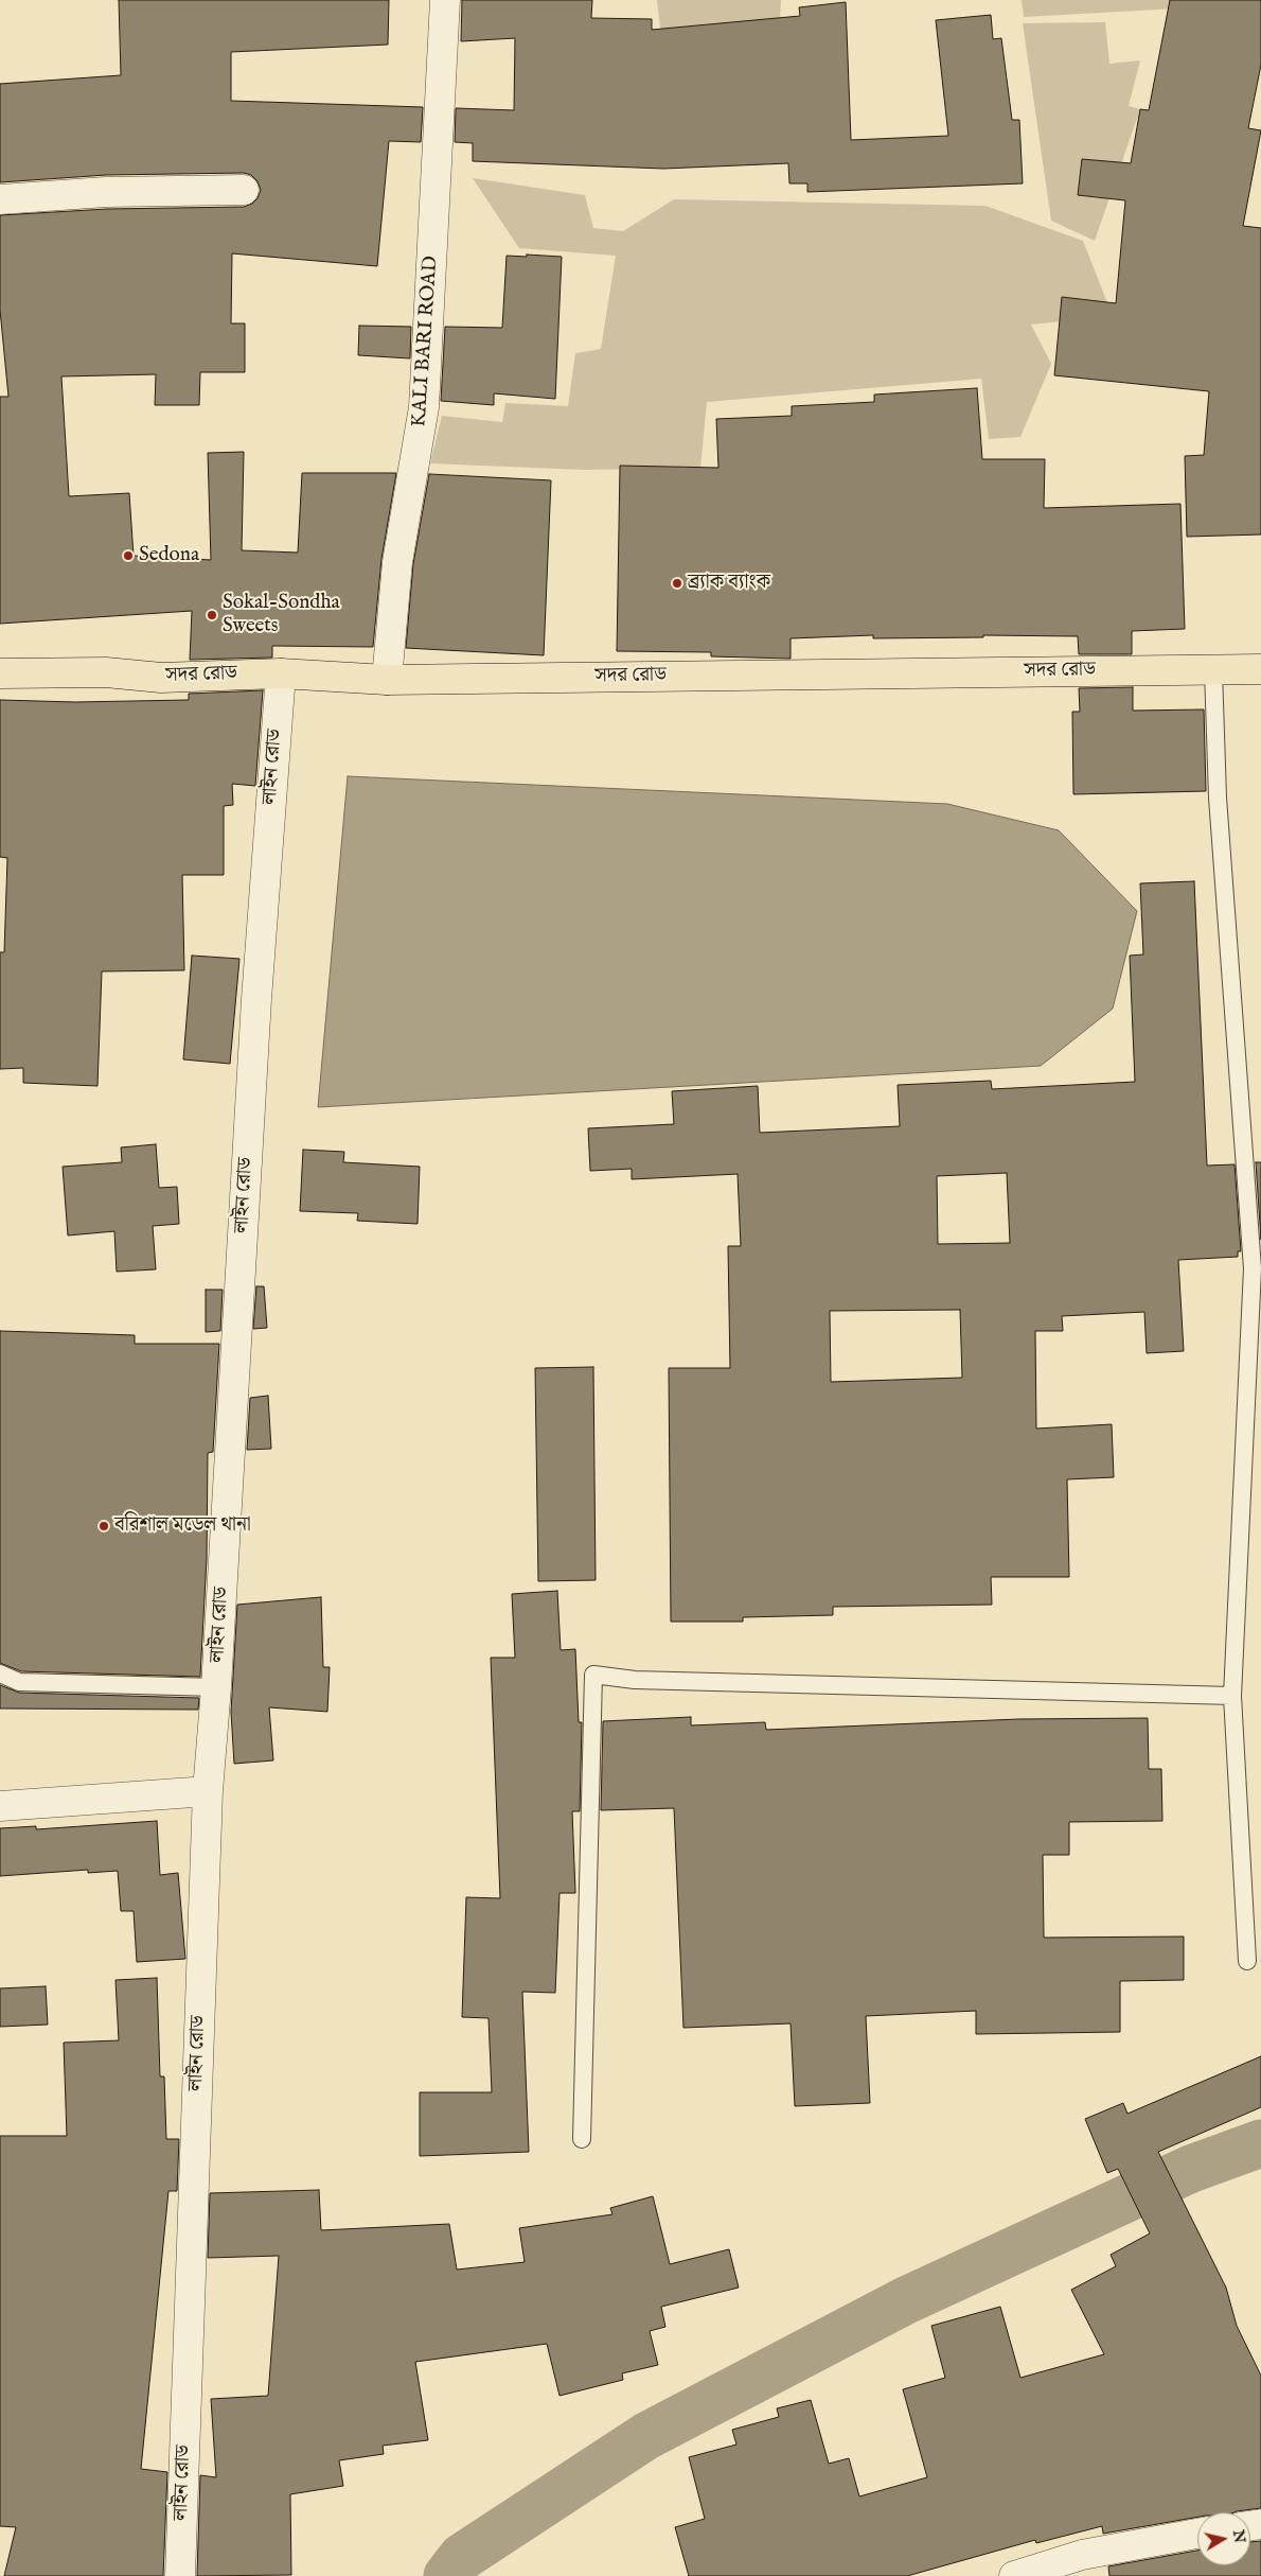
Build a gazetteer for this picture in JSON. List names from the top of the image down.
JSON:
{
  "streets": {
    "main road": ["সদর রোড"],
    "street": ["KALI BARI ROAD", "লাইন রোড"]
  },
  "crossings": [
    ["KALI BARI ROAD", "সদর রোড"],
    ["সদর রোড", "লাইন রোড"]
  ],
  "places": [
    "Sedona",
    "ব্র্যাক ব্যাংক",
    "Sokal-Sondha Sweets",
    "বরিশাল মডেল থানা"
  ],
  "north": "right"
}
